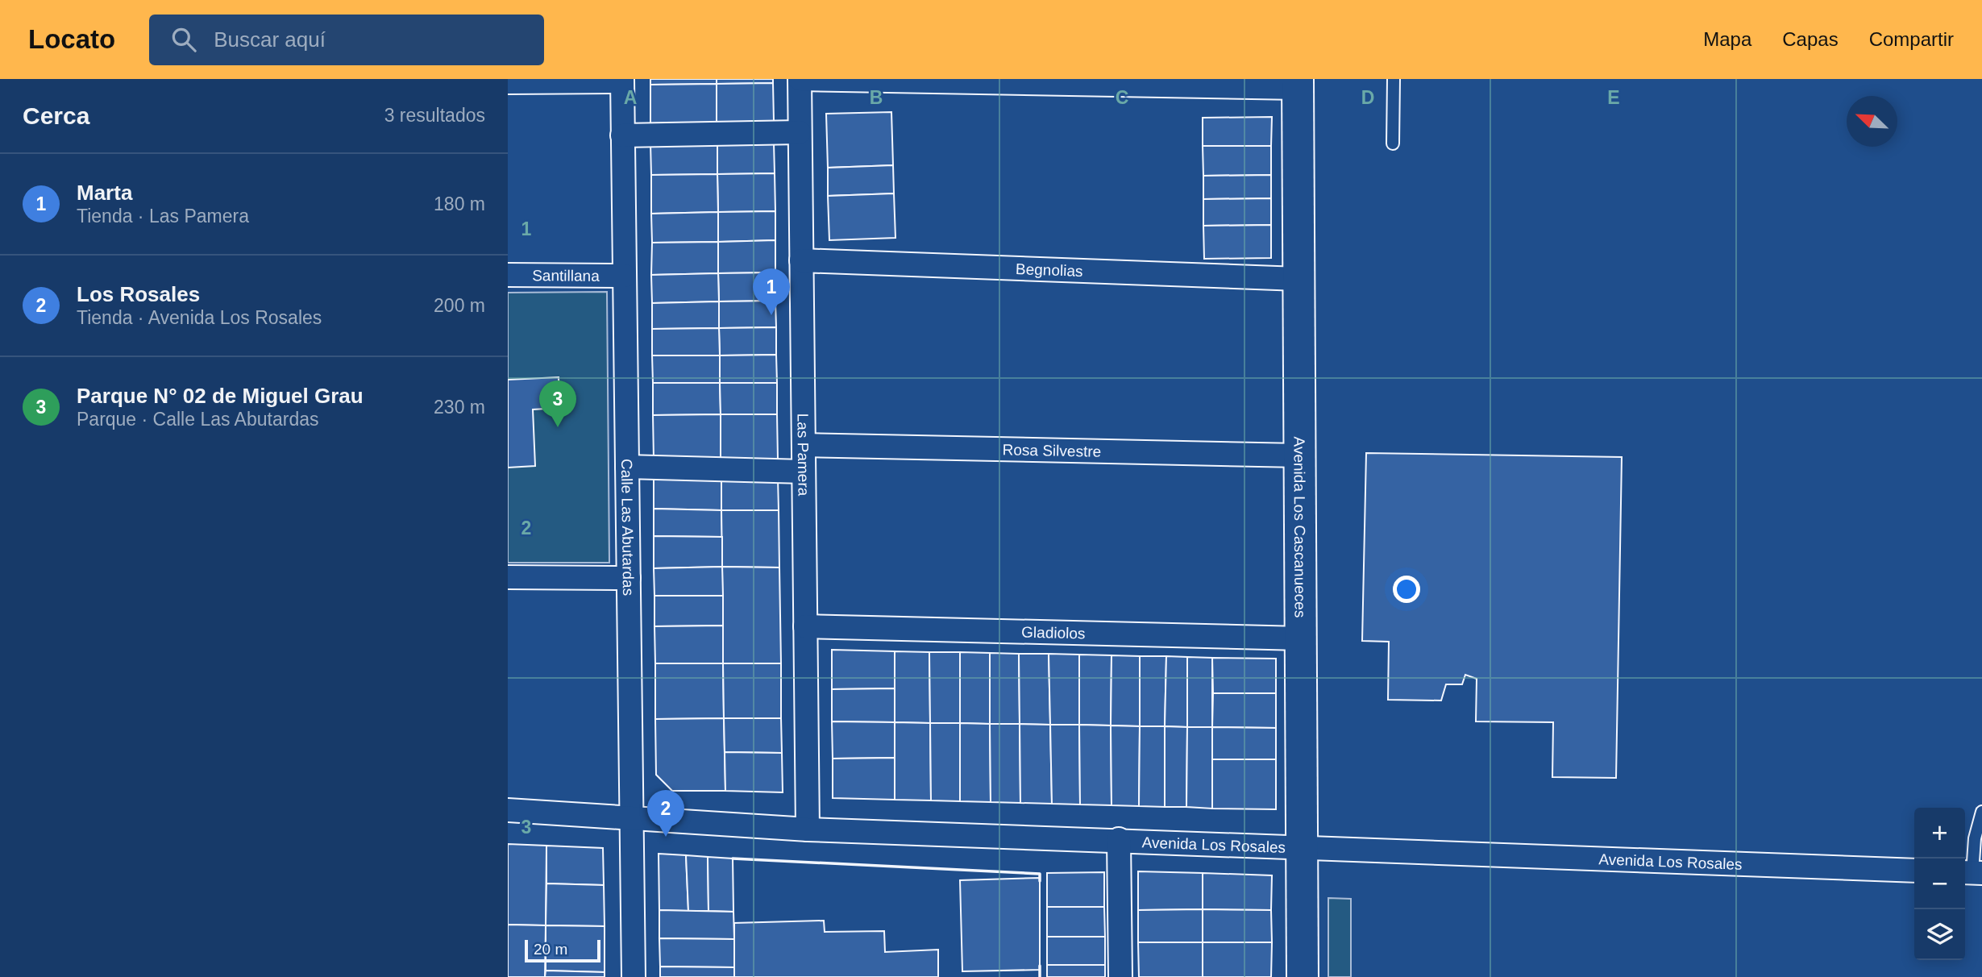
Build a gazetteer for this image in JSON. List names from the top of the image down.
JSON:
{
  "streets": {
    "street": [
      "Begnolias",
      "Santillana",
      "Rosa Silvestre",
      "Las Pamera",
      "Calle Las Abutardas",
      "Avenida Los Cascanueces",
      "Gladiolos",
      "Avenida Los Rosales"
    ]
  },
  "crossings": [
    ["Begnolias", "Las Pamera"],
    ["Begnolias", "Avenida Los Cascanueces"],
    ["Santillana", "Calle Las Abutardas"],
    ["Rosa Silvestre", "Las Pamera"],
    ["Rosa Silvestre", "Avenida Los Cascanueces"],
    ["Las Pamera", "Gladiolos"],
    ["Las Pamera", "Avenida Los Rosales"],
    ["Calle Las Abutardas", "Avenida Los Rosales"],
    ["Avenida Los Cascanueces", "Gladiolos"],
    ["Avenida Los Cascanueces", "Avenida Los Rosales"]
  ],
  "scale_bar": "20 m",
  "north": "top left",
  "page": {
    "header": "Locato",
    "search": "Buscar aquí",
    "nav": ["Mapa", "Capas", "Compartir"],
    "heading": ["Cerca", "3 resultados"],
    "list": [
      {
        "mark": "1",
        "name": "Marta",
        "note": "Tienda · Las Pamera",
        "value": "180 m"
      },
      {
        "mark": "2",
        "name": "Los Rosales",
        "note": "Tienda · Avenida Los Rosales",
        "value": "200 m"
      },
      {
        "mark": "3",
        "name": "Parque N° 02 de Miguel Grau",
        "note": "Parque · Calle Las Abutardas",
        "value": "230 m"
      }
    ],
    "pins": ["1", "3", "2"],
    "map_buttons": ["+", "−"],
    "scale": "20 m"
  },
  "grid": {
    "columns": [
      "A",
      "B",
      "C",
      "D",
      "E"
    ],
    "rows": ["1", "2", "3"]
  }
}
